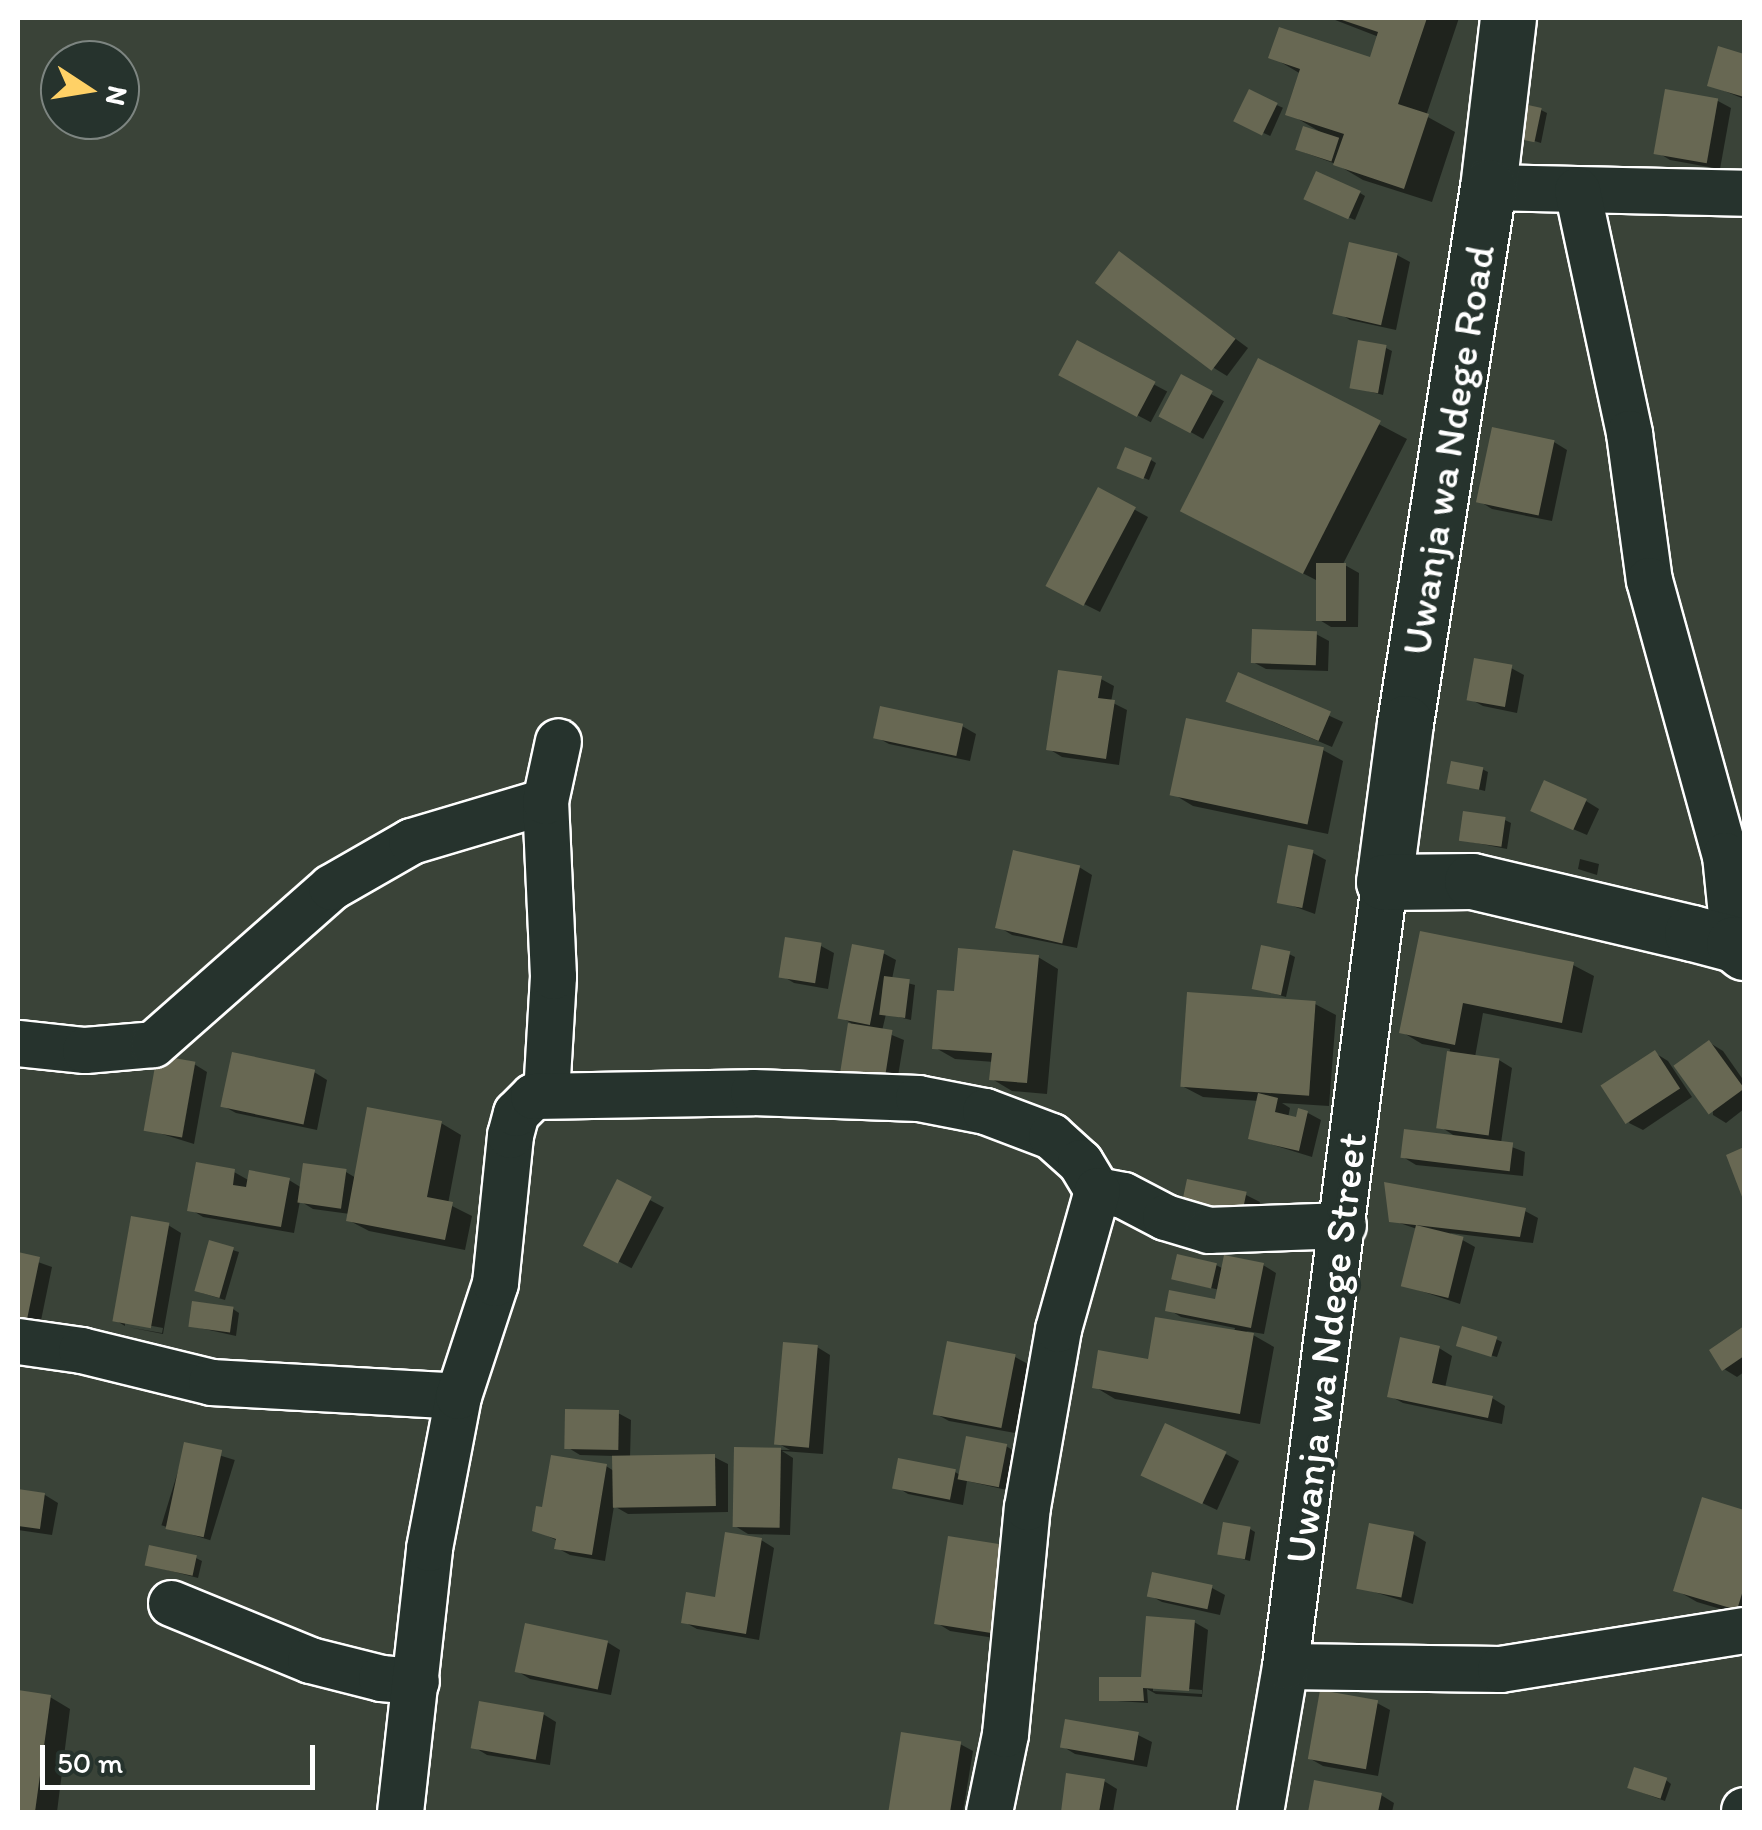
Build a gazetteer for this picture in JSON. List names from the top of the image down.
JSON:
{
  "streets": {
    "main road": ["Uwanja wa Ndege Road"],
    "street": ["Uwanja wa Ndege Street"]
  },
  "crossings": [
    ["Uwanja wa Ndege Road", "Uwanja wa Ndege Street"]
  ],
  "scale_bar": "50 m",
  "north": "right"
}
